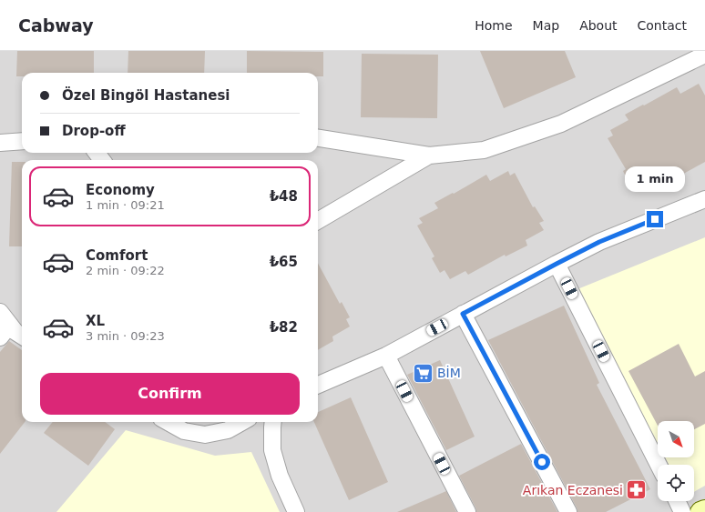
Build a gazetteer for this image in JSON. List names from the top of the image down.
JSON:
{
  "places": {
    "supermarket": ["BİM"],
    "pharmacy": ["Arıkan Eczanesi"]
  },
  "north": "bottom right",
  "page": {
    "header": "Cabway",
    "nav": [
      "Home",
      "Map",
      "About",
      "Contact"
    ],
    "banner": ["Özel Bingöl Hastanesi", "Drop-off"],
    "bubble": "1 min",
    "list": [
      {
        "name": "Economy",
        "note": "1 min · 09:21",
        "value": "₺48"
      },
      {
        "name": "Comfort",
        "note": "2 min · 09:22",
        "value": "₺65"
      },
      {
        "name": "XL",
        "note": "3 min · 09:23",
        "value": "₺82"
      }
    ],
    "buttons": "Confirm"
  }
}
